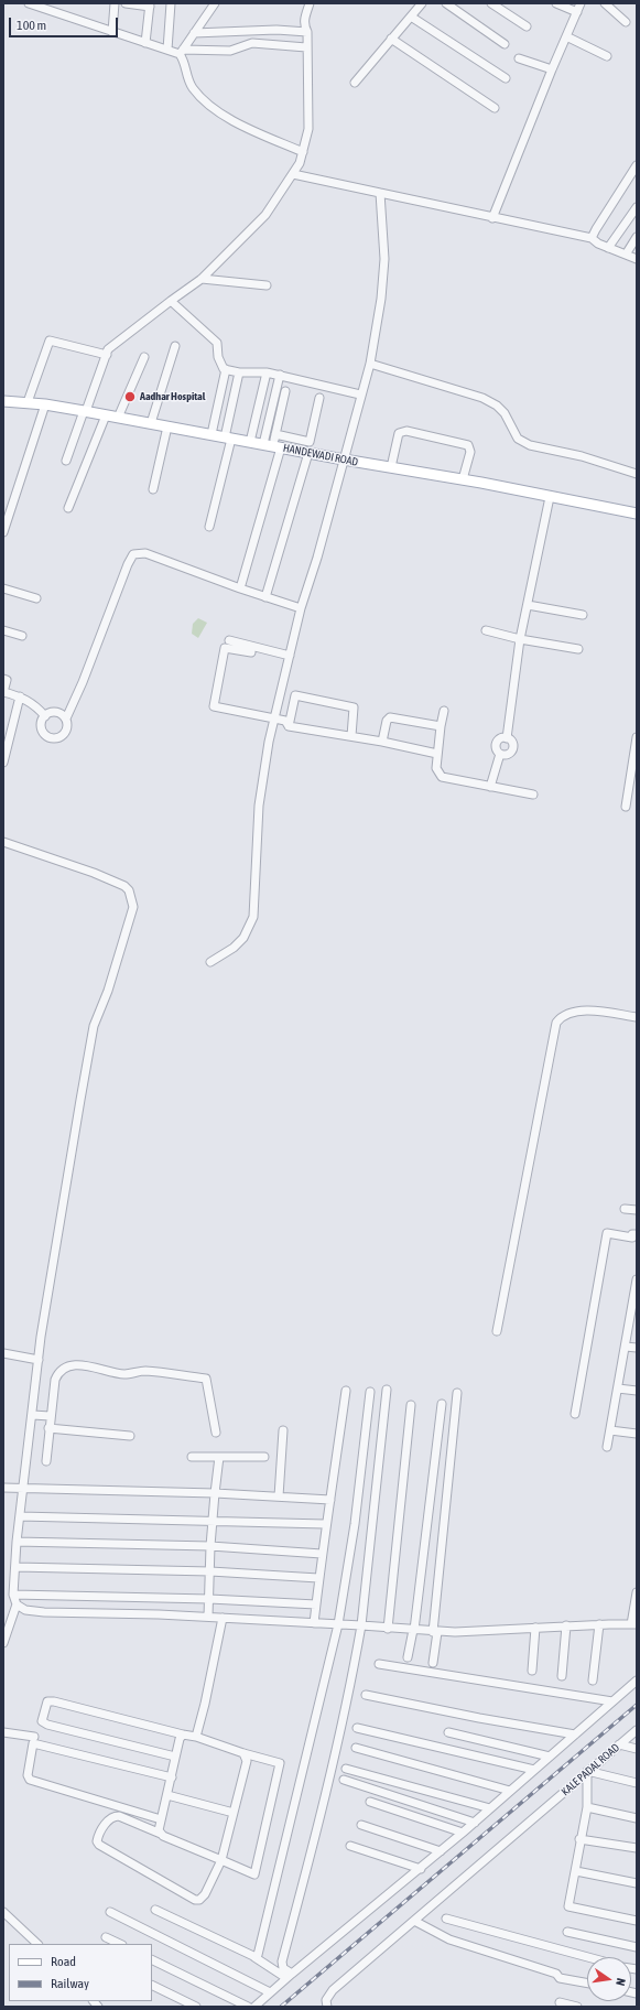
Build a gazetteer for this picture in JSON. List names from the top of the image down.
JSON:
{
  "streets": {
    "main road": ["HANDEWADI ROAD"],
    "street": ["KALE PADAL ROAD"]
  },
  "places": ["Aadhar Hospital"],
  "legend": ["Road", "Railway"],
  "scale_bar": "100 m",
  "north": "right"
}
